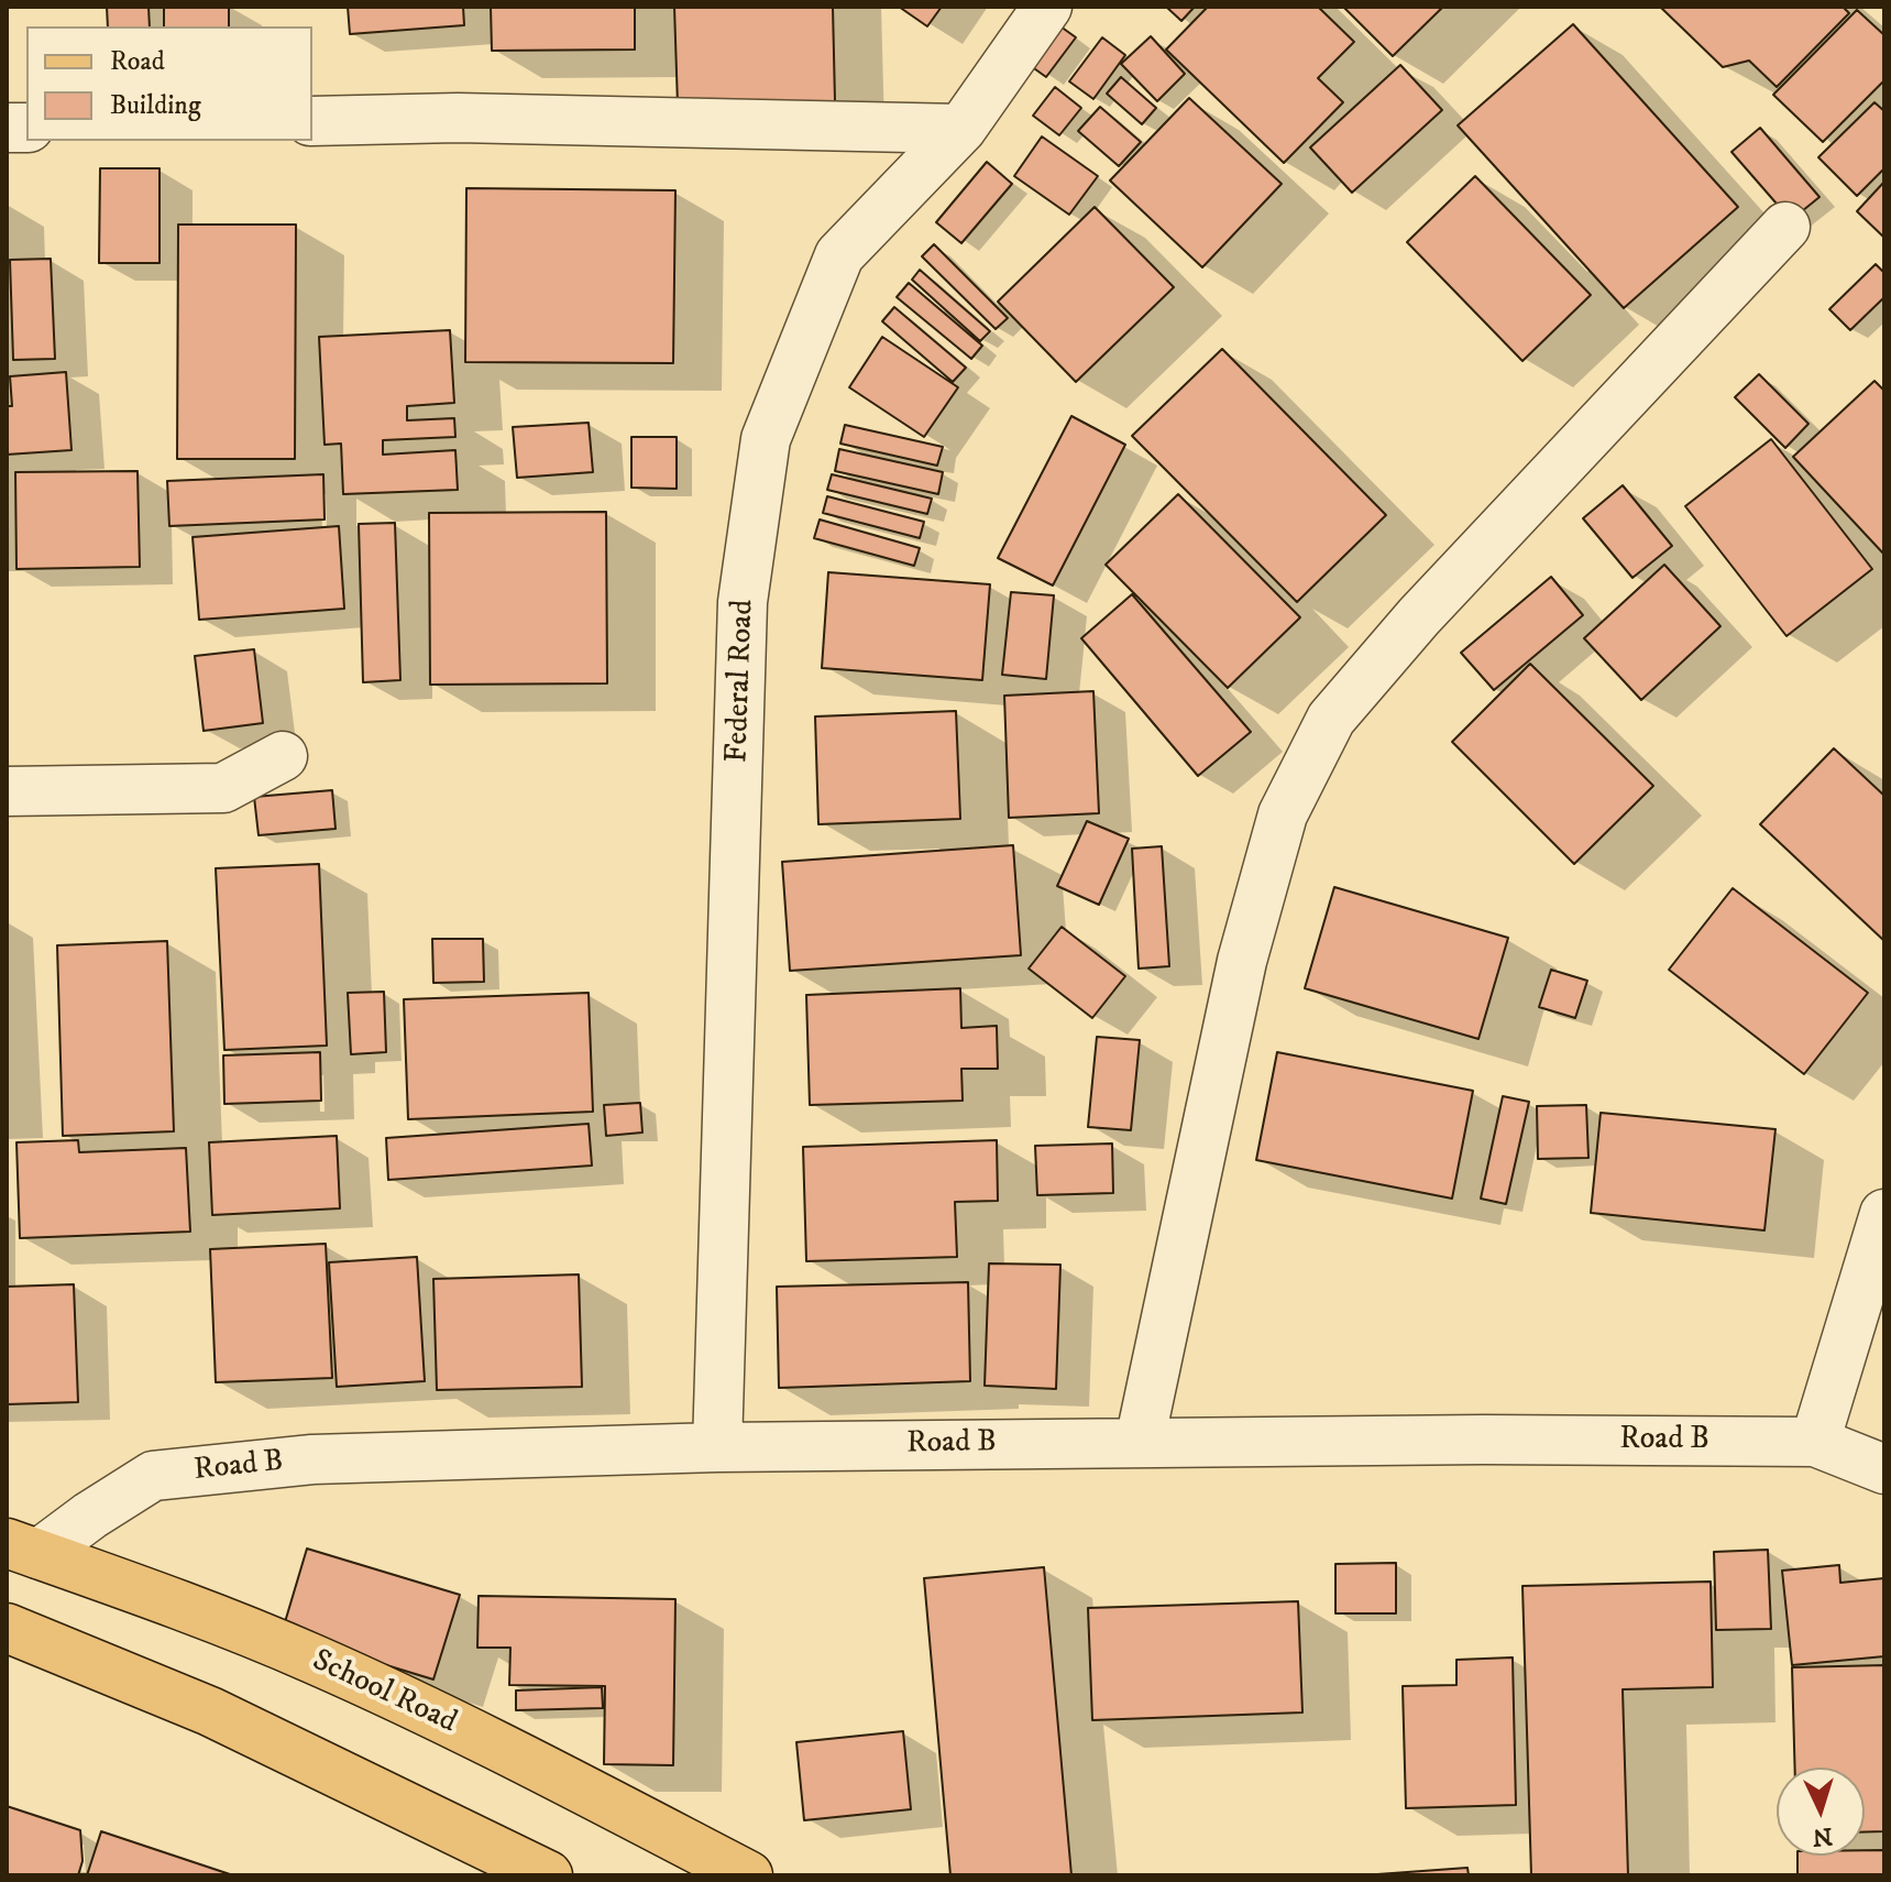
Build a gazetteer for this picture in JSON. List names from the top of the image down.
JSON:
{
  "streets": {
    "main road": ["School Road"],
    "street": ["Federal Road", "Road B"]
  },
  "crossings": [
    ["Federal Road", "Road B"],
    ["Road B", "School Road"]
  ],
  "legend": ["Road", "Building"],
  "north": "bottom"
}
